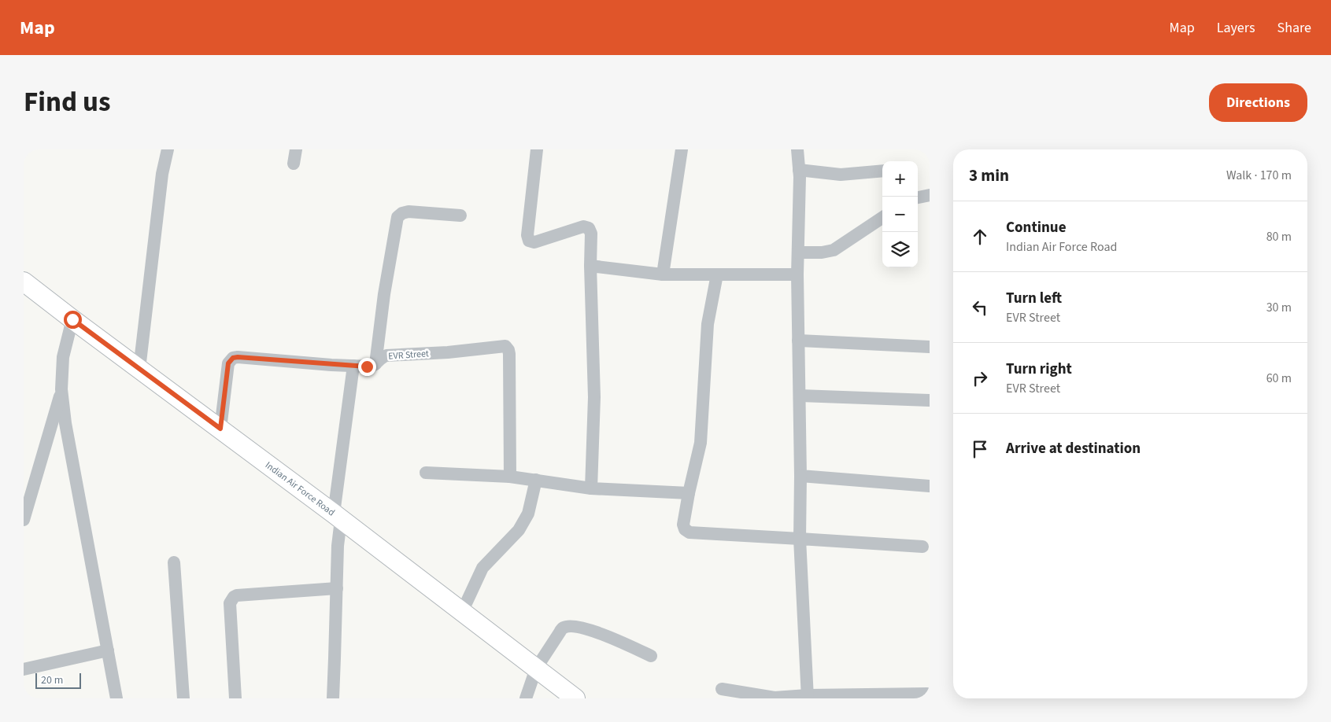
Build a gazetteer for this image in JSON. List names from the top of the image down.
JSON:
{
  "streets": {
    "main road": ["Indian Air Force Road"],
    "street": ["EVR Street"]
  },
  "crossings": [
    ["EVR Street", "Indian Air Force Road"]
  ],
  "scale_bar": "20 m",
  "page": {
    "header": "Map",
    "nav": ["Map", "Layers", "Share"],
    "title": "Find us",
    "buttons": "Directions",
    "heading": ["3 min", "Walk · 170 m"],
    "map_buttons": ["+", "−"],
    "list": [
      ["Continue", "Indian Air Force Road", "80 m"],
      ["Turn left", "EVR Street", "30 m"],
      ["Turn right", "EVR Street", "60 m"],
      "Arrive at destination"
    ],
    "scale": "20 m"
  }
}
